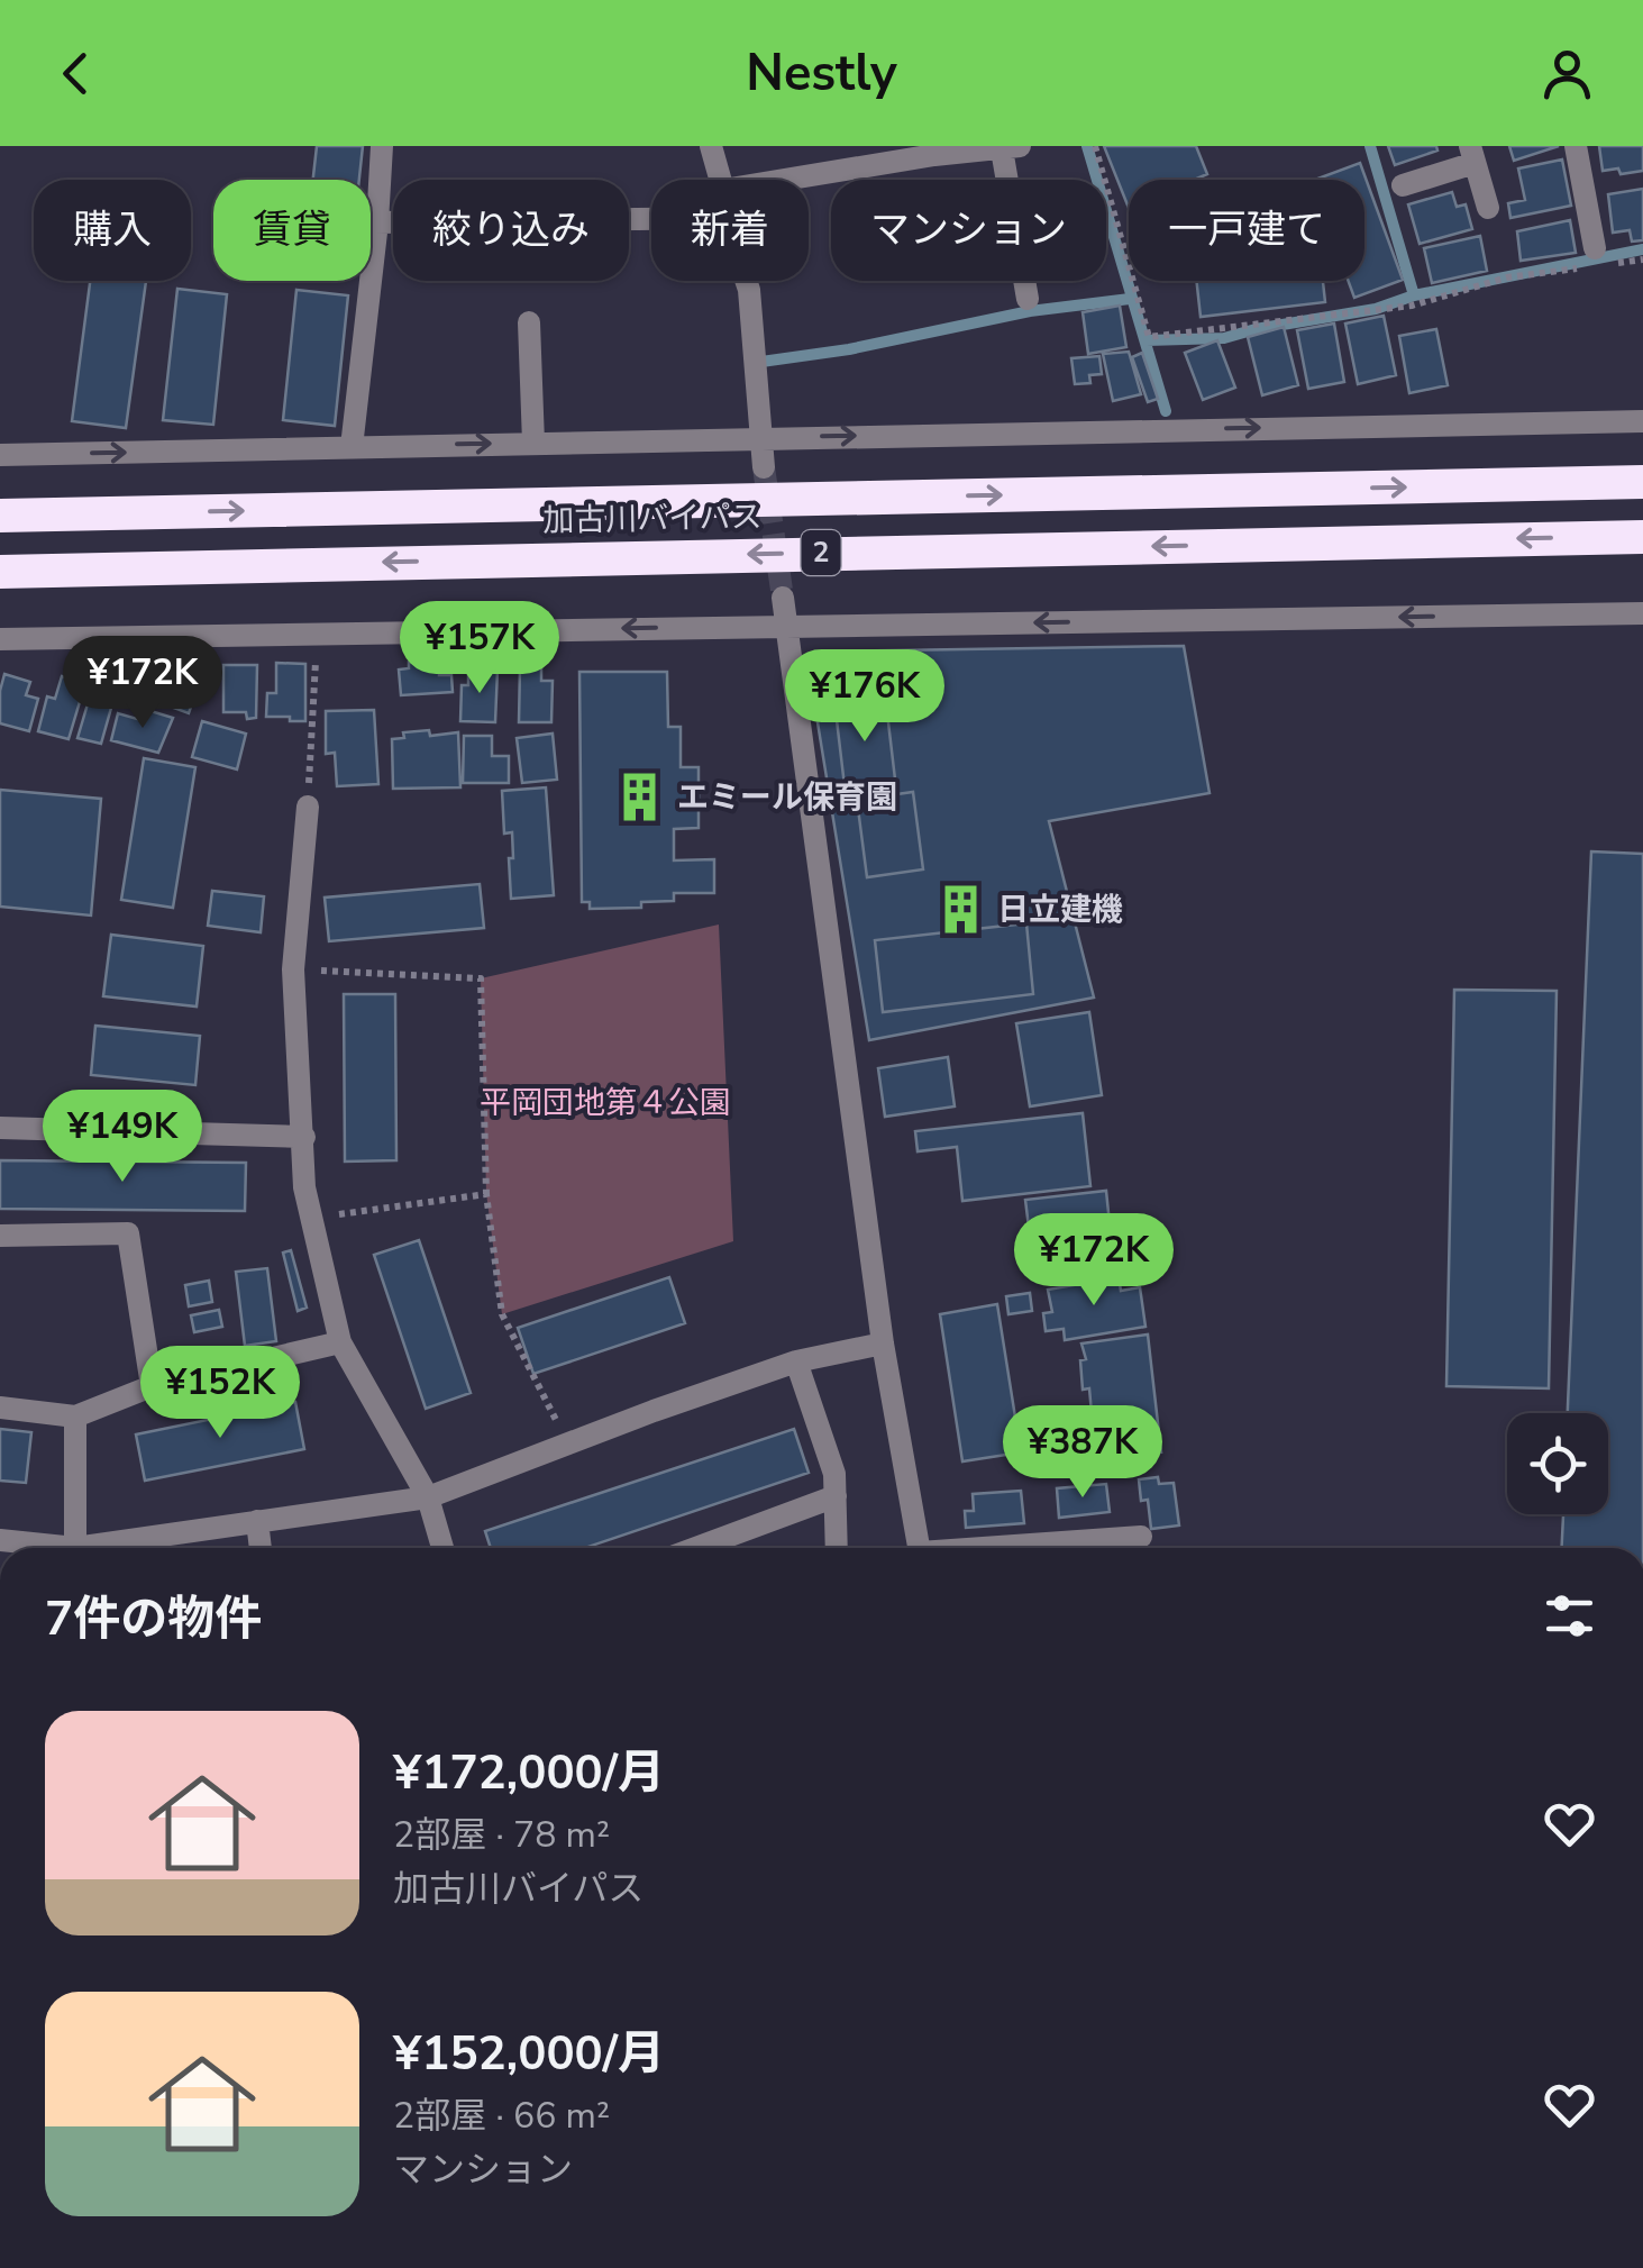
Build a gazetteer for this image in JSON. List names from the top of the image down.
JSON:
{
  "streets": {
    "highway": ["加古川バイパス", "2"]
  },
  "parks": ["平岡団地第４公園"],
  "places": {
    "building": ["エミール保育園", "日立建機"]
  },
  "page": {
    "header": "Nestly",
    "chip": [
      "購入",
      "賃貸",
      "絞り込み",
      "新着",
      "マンション",
      "一戸建て"
    ],
    "price": [
      "¥157K",
      "¥172K",
      "¥176K",
      "¥149K",
      "¥172K",
      "¥152K",
      "¥387K"
    ],
    "heading": "7件の物件",
    "list": [
      {
        "name": "¥172,000/月",
        "note": "2部屋 · 78 m² · 加古川バイパス"
      },
      {
        "name": "¥152,000/月",
        "note": "2部屋 · 66 m² · マンション"
      }
    ]
  }
}
